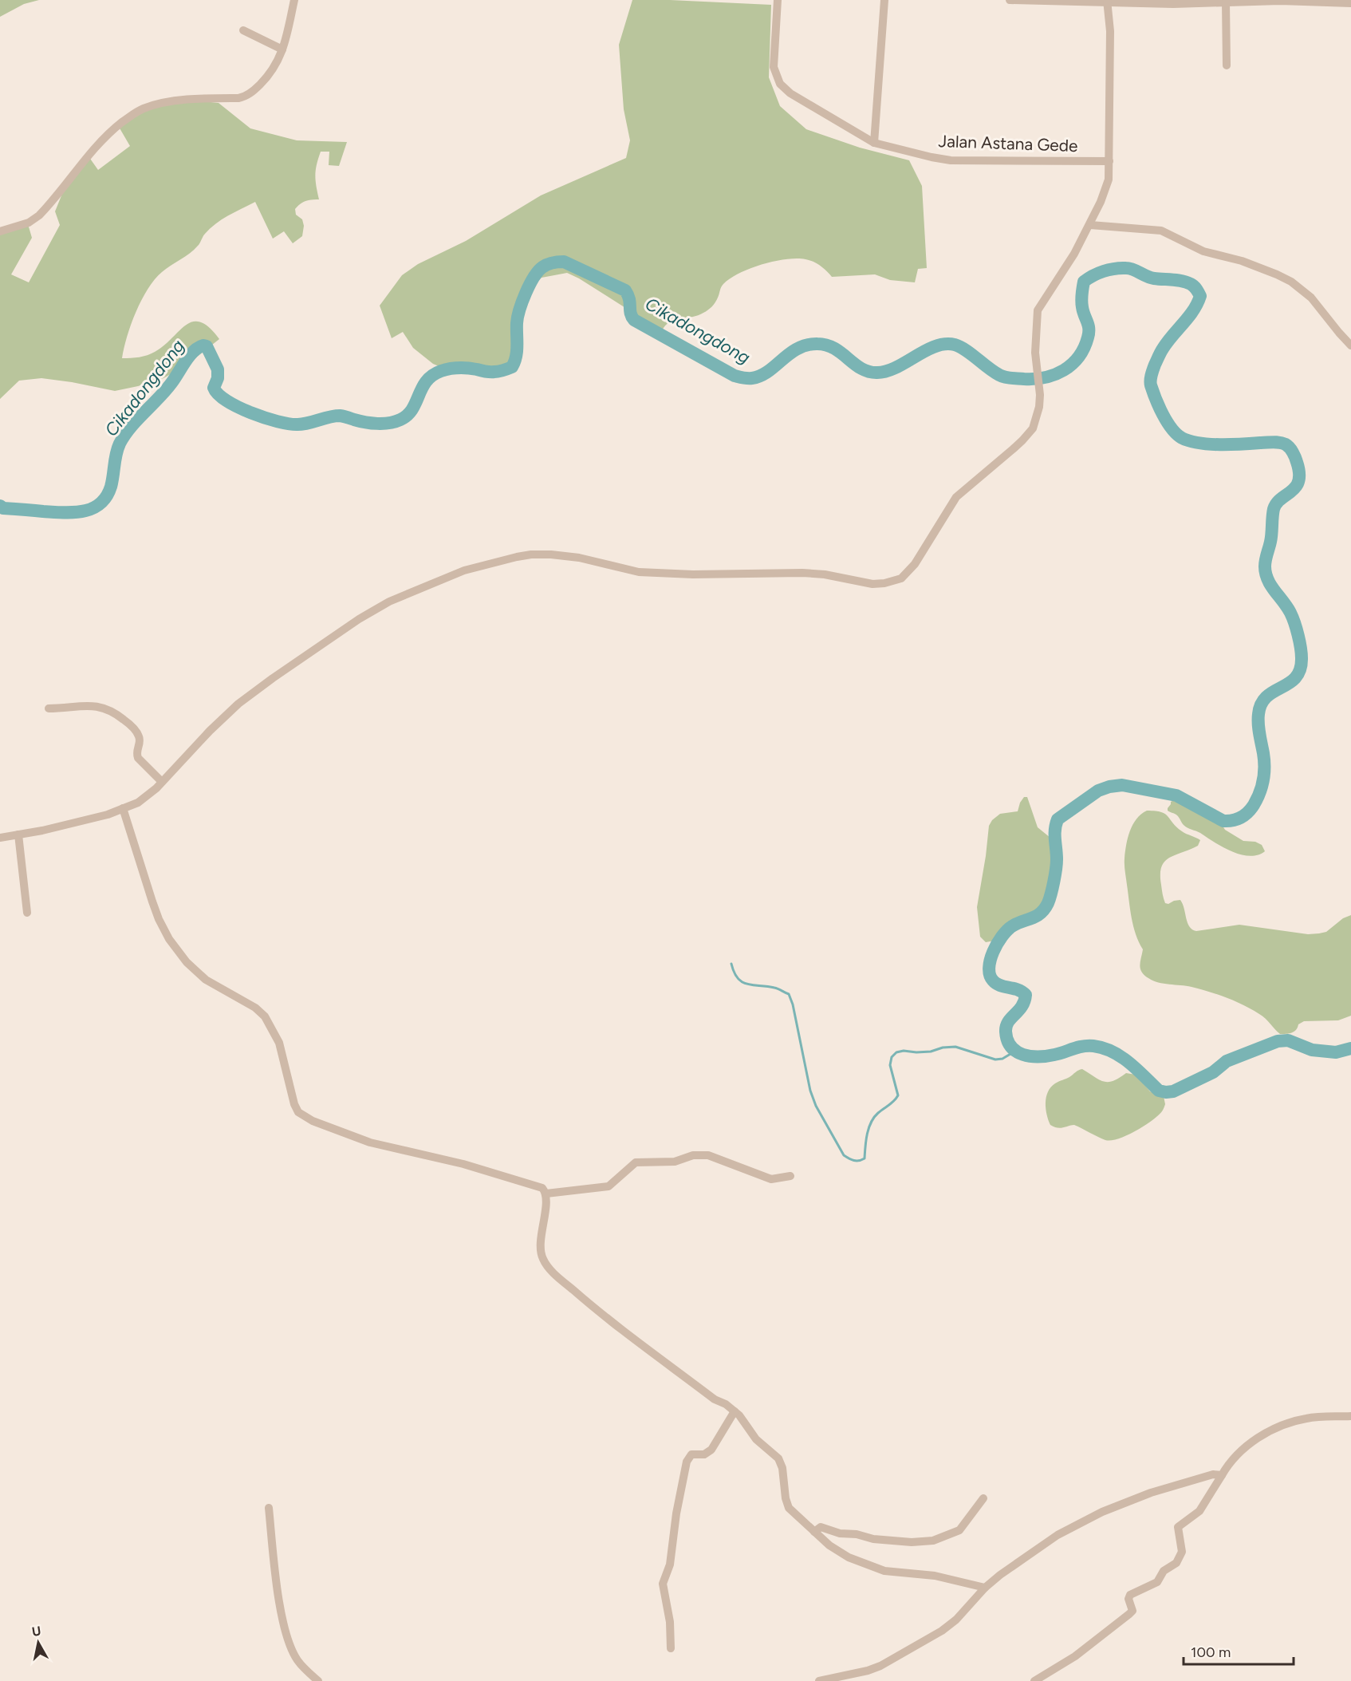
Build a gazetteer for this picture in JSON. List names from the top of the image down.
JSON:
{
  "streets": {
    "street": ["Jalan Astana Gede"]
  },
  "water": ["Cikadongdong"],
  "scale_bar": "100 m",
  "north": "top"
}
